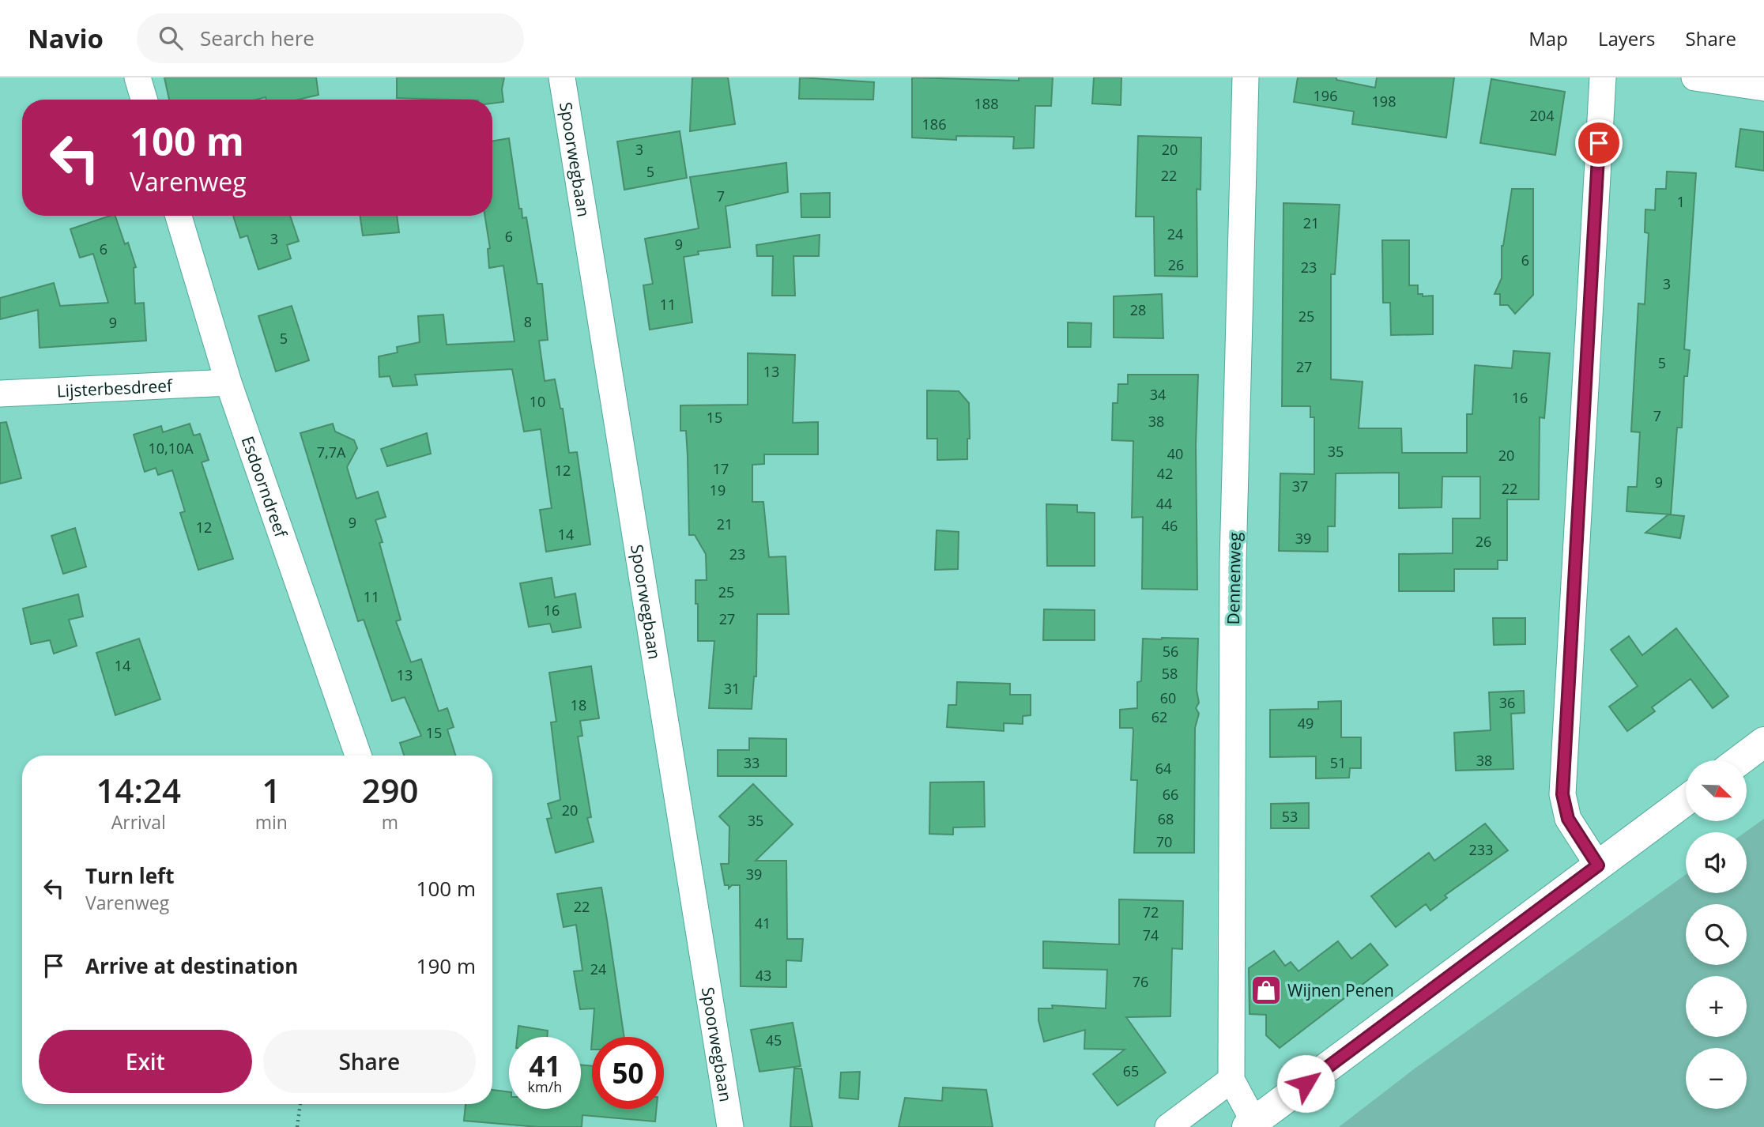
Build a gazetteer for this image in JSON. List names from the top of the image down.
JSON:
{
  "streets": {
    "street": [
      "Spoorwegbaan",
      "Lijsterbesdreef",
      "Esdoorndreef",
      "Dennenweg"
    ]
  },
  "crossings": [
    ["Lijsterbesdreef", "Esdoorndreef"]
  ],
  "places": {
    "shop": ["Wijnen Penen"]
  },
  "house_numbers": [
    "196",
    "198",
    "188",
    "204",
    "186",
    "3",
    "20",
    "5",
    "22",
    "7",
    "1",
    "21",
    "24",
    "6",
    "3",
    "9",
    "6",
    "6",
    "26",
    "23",
    "3",
    "11",
    "28",
    "25",
    "8",
    "9",
    "5",
    "5",
    "27",
    "13",
    "34",
    "16",
    "10",
    "7",
    "15",
    "38",
    "10,10A",
    "35",
    "7,7A",
    "40",
    "20",
    "17",
    "12",
    "42",
    "9",
    "37",
    "22",
    "19",
    "44",
    "9",
    "21",
    "46",
    "12",
    "14",
    "39",
    "26",
    "23",
    "25",
    "11",
    "16",
    "27",
    "56",
    "14",
    "58",
    "13",
    "31",
    "60",
    "36",
    "18",
    "62",
    "49",
    "15",
    "38",
    "33",
    "51",
    "64",
    "66",
    "20",
    "53",
    "68",
    "35",
    "70",
    "233",
    "39",
    "22",
    "72",
    "41",
    "74",
    "24",
    "43",
    "76",
    "45",
    "65"
  ],
  "north": "bottom right",
  "page": {
    "header": "Navio",
    "search": "Search here",
    "nav": ["Map", "Layers", "Share"],
    "turn": ["100 m", "Varenweg"],
    "eta": [
      "14:24",
      "Arrival",
      "1",
      "min",
      "290",
      "m"
    ],
    "map_buttons": ["+", "−"],
    "list": [
      {
        "name": "Turn left",
        "note": "Varenweg",
        "value": "100 m"
      },
      {
        "name": "Arrive at destination",
        "value": "190 m"
      }
    ],
    "buttons": ["Exit", "Share"],
    "speed": "41 km/h",
    "limit": "50"
  }
}
